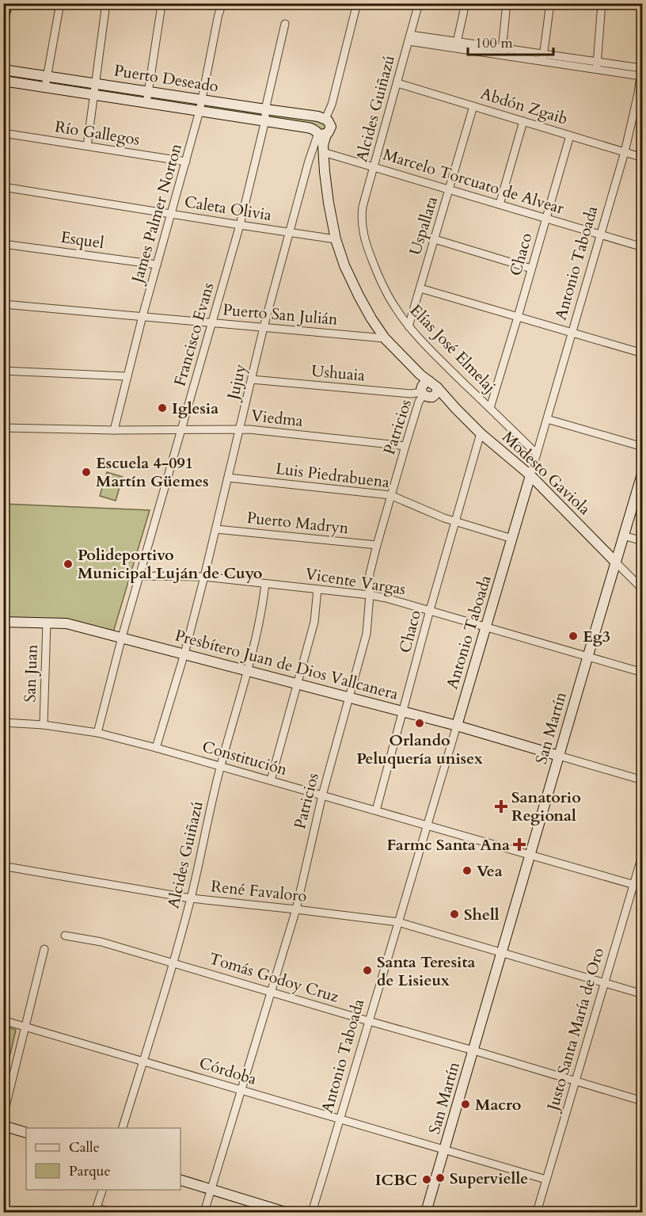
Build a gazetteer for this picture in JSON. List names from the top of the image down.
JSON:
{
  "streets": {
    "street": [
      "Puerto Deseado",
      "Abdón Zgaib",
      "Alcides Guiñazú",
      "Río Gallegos",
      "Marcelo Torcuato de Alvear",
      "Caleta Olivia",
      "James Palmer Norton",
      "Uspallata",
      "Esquel",
      "Chaco",
      "Antonio Taboada",
      "Puerto San Julián",
      "Francisco Evans",
      "Elías José Elmelaj",
      "Ushuaia",
      "Jujuy",
      "Viedma",
      "Patricios",
      "Modesto Gaviola",
      "Luis Piedrabuena",
      "Puerto Madryn",
      "Vicente Vargas",
      "Presbítero Juan de Dios Vallcanera",
      "San Juan",
      "San Martín",
      "Constitución",
      "René Favaloro",
      "Tomás Godoy Cruz",
      "Justo Santa María de Oro",
      "Córdoba"
    ]
  },
  "crossings": [
    ["Puerto Deseado", "James Palmer Norton"],
    ["Puerto Deseado", "Francisco Evans"],
    ["Puerto Deseado", "Jujuy"],
    ["Abdón Zgaib", "Alcides Guiñazú"],
    ["Abdón Zgaib", "Uspallata"],
    ["Abdón Zgaib", "Chaco"],
    ["Abdón Zgaib", "Antonio Taboada"],
    ["Alcides Guiñazú", "Marcelo Torcuato de Alvear"],
    ["Alcides Guiñazú", "Elías José Elmelaj"],
    ["Alcides Guiñazú", "Vicente Vargas"],
    ["Alcides Guiñazú", "Presbítero Juan de Dios Vallcanera"],
    ["Alcides Guiñazú", "Constitución"],
    ["Alcides Guiñazú", "René Favaloro"],
    ["Alcides Guiñazú", "Tomás Godoy Cruz"],
    ["Alcides Guiñazú", "Córdoba"],
    ["Río Gallegos", "James Palmer Norton"],
    ["Marcelo Torcuato de Alvear", "Uspallata"],
    ["Marcelo Torcuato de Alvear", "Chaco"],
    ["Marcelo Torcuato de Alvear", "Antonio Taboada"],
    ["Caleta Olivia", "James Palmer Norton"],
    ["Caleta Olivia", "Francisco Evans"],
    ["Caleta Olivia", "Jujuy"],
    ["James Palmer Norton", "Esquel"],
    ["James Palmer Norton", "Puerto San Julián"],
    ["James Palmer Norton", "Viedma"],
    ["Uspallata", "Elías José Elmelaj"],
    ["Chaco", "Elías José Elmelaj"],
    ["Chaco", "Modesto Gaviola"],
    ["Chaco", "Luis Piedrabuena"],
    ["Chaco", "Vicente Vargas"],
    ["Chaco", "Presbítero Juan de Dios Vallcanera"],
    ["Chaco", "Constitución"],
    ["Antonio Taboada", "Elías José Elmelaj"],
    ["Antonio Taboada", "Modesto Gaviola"],
    ["Antonio Taboada", "Luis Piedrabuena"],
    ["Antonio Taboada", "Vicente Vargas"],
    ["Antonio Taboada", "Presbítero Juan de Dios Vallcanera"],
    ["Antonio Taboada", "Constitución"],
    ["Antonio Taboada", "René Favaloro"],
    ["Antonio Taboada", "Tomás Godoy Cruz"],
    ["Antonio Taboada", "Córdoba"],
    ["Puerto San Julián", "Francisco Evans"],
    ["Puerto San Julián", "Jujuy"],
    ["Francisco Evans", "Viedma"],
    ["Francisco Evans", "Vicente Vargas"],
    ["Francisco Evans", "Presbítero Juan de Dios Vallcanera"],
    ["Francisco Evans", "Constitución"],
    ["Ushuaia", "Jujuy"],
    ["Ushuaia", "Patricios"],
    ["Ushuaia", "Modesto Gaviola"],
    ["Jujuy", "Viedma"],
    ["Jujuy", "Luis Piedrabuena"],
    ["Jujuy", "Puerto Madryn"],
    ["Jujuy", "Vicente Vargas"],
    ["Jujuy", "Presbítero Juan de Dios Vallcanera"],
    ["Jujuy", "Constitución"],
    ["Viedma", "Patricios"],
    ["Patricios", "Modesto Gaviola"],
    ["Patricios", "Luis Piedrabuena"],
    ["Patricios", "Puerto Madryn"],
    ["Patricios", "Vicente Vargas"],
    ["Patricios", "Presbítero Juan de Dios Vallcanera"],
    ["Patricios", "Constitución"],
    ["Patricios", "René Favaloro"],
    ["Patricios", "Tomás Godoy Cruz"],
    ["Patricios", "Córdoba"],
    ["Modesto Gaviola", "San Martín"],
    ["Vicente Vargas", "San Martín"],
    ["Presbítero Juan de Dios Vallcanera", "San Juan"],
    ["Presbítero Juan de Dios Vallcanera", "San Martín"],
    ["San Juan", "Constitución"],
    ["San Martín", "Constitución"],
    ["San Martín", "René Favaloro"],
    ["San Martín", "Tomás Godoy Cruz"],
    ["San Martín", "Córdoba"],
    ["Constitución", "Justo Santa María de Oro"],
    ["René Favaloro", "Justo Santa María de Oro"],
    ["Tomás Godoy Cruz", "Justo Santa María de Oro"],
    ["Justo Santa María de Oro", "Córdoba"]
  ],
  "places": {
    "other": [
      "Iglesia",
      "Escuela 4-091 Martín Güemes",
      "Polideportivo Municipal Luján de Cuyo",
      "Eg3",
      "Orlando Peluquería unisex",
      "Vea",
      "Shell",
      "Santa Teresita de Lisieux",
      "Macro",
      "Supervielle",
      "ICBC"
    ],
    "health": ["Sanatorio Regional", "Farmc Santa Ana"]
  },
  "legend": ["Calle", "Parque"],
  "scale_bar": "100 m"
}
